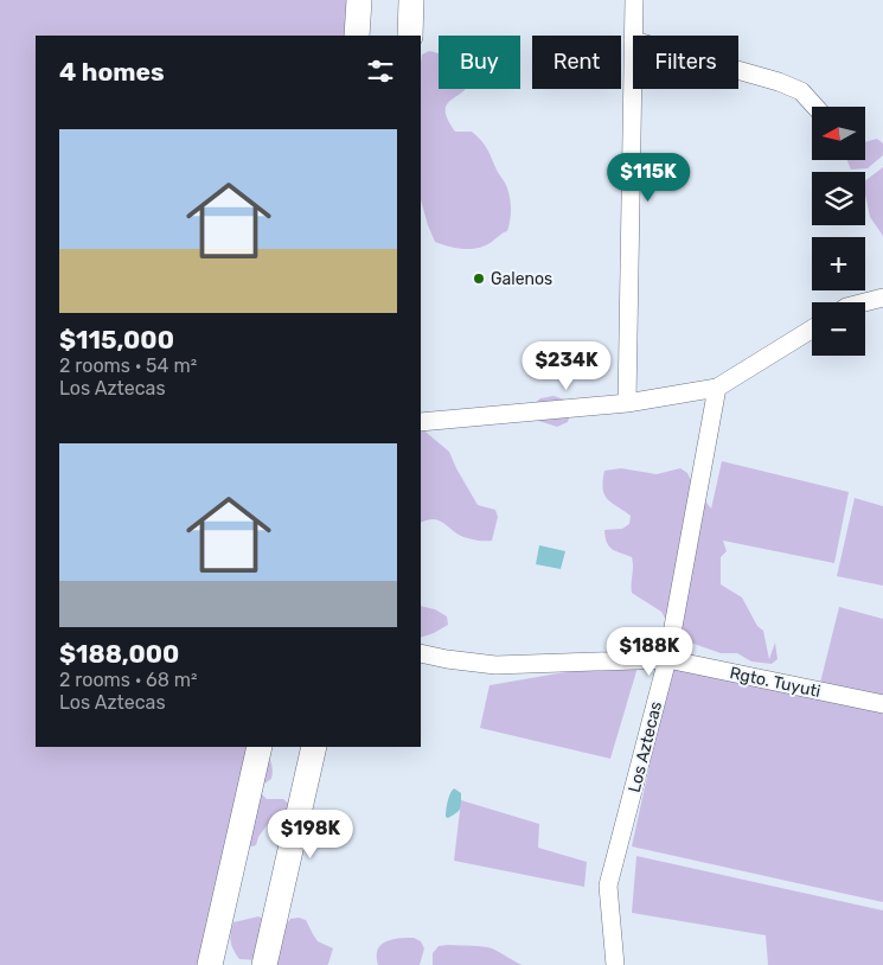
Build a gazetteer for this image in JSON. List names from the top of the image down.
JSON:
{
  "streets": {
    "street": ["Rgto. Tuyuti", "Los Aztecas"]
  },
  "crossings": [
    ["Rgto. Tuyuti", "Los Aztecas"]
  ],
  "places": ["Galenos"],
  "north": "left",
  "page": {
    "chip": ["Buy", "Rent", "Filters"],
    "heading": "4 homes",
    "map_buttons": ["+", "−"],
    "list": [
      {
        "name": "$115,000",
        "note": "2 rooms · 54 m² · Los Aztecas"
      },
      {
        "name": "$188,000",
        "note": "2 rooms · 68 m² · Los Aztecas"
      }
    ],
    "price": [
      "$115K",
      "$234K",
      "$188K",
      "$198K"
    ]
  }
}
